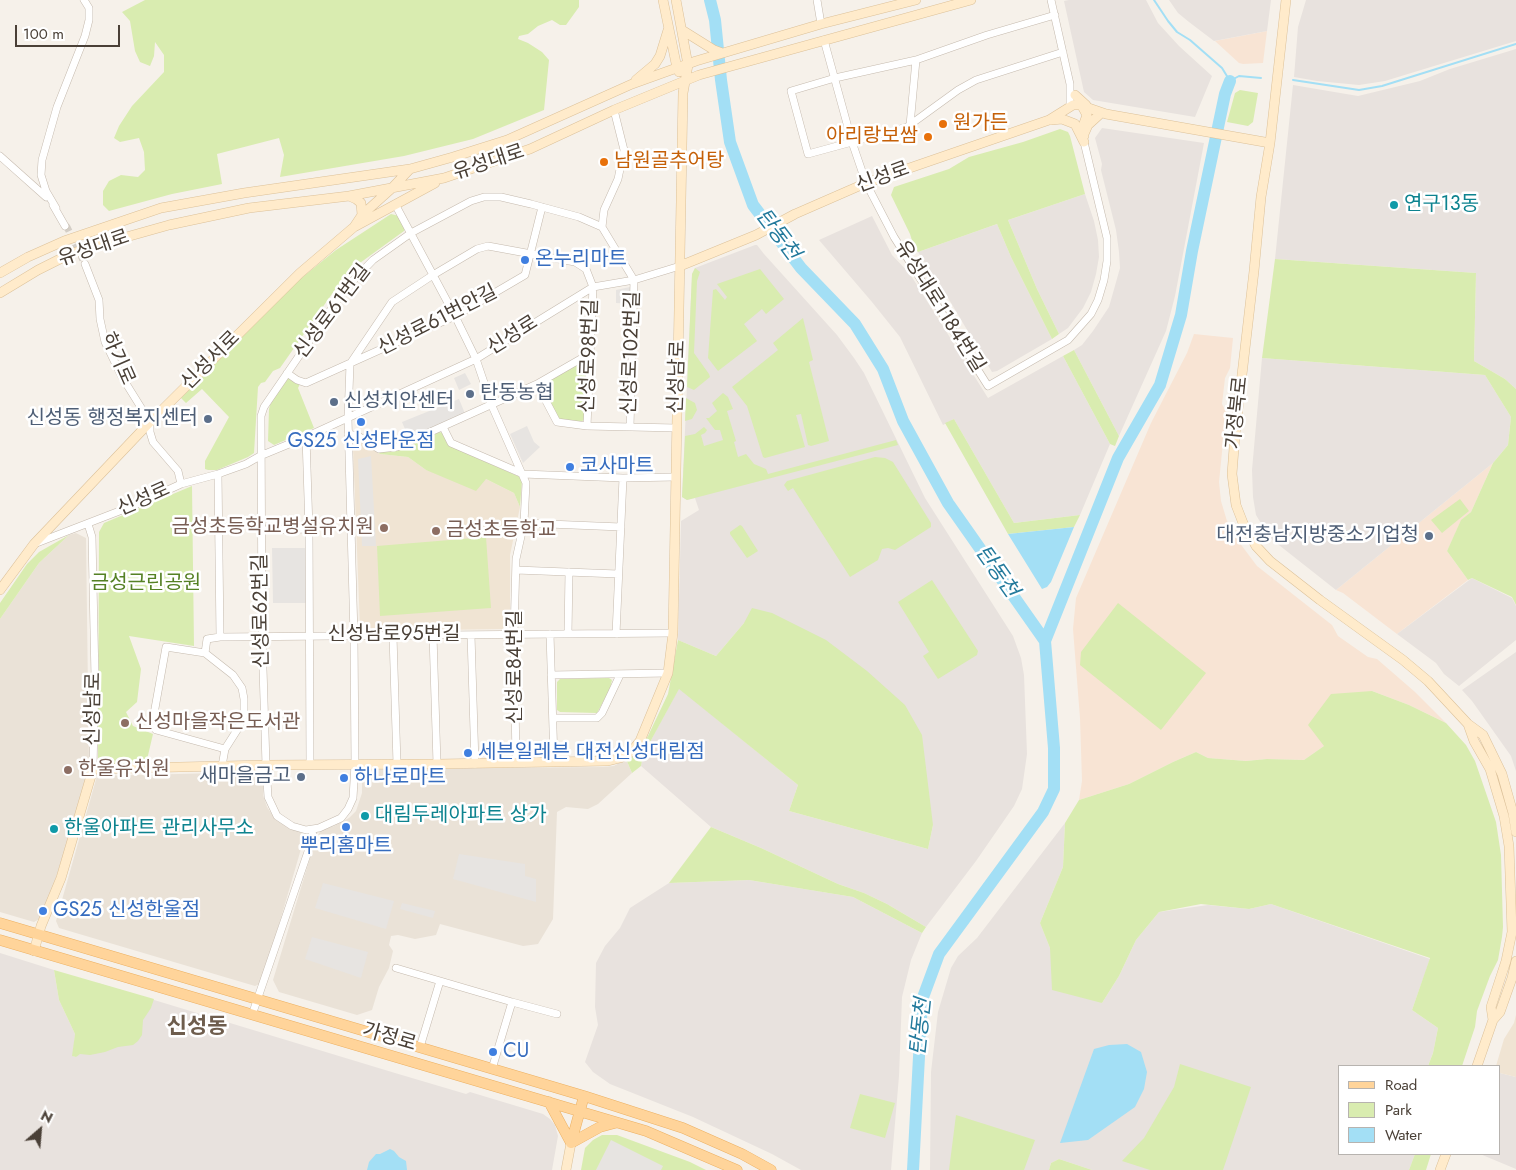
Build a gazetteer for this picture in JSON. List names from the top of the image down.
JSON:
{
  "streets": {
    "main road": [
      "유성대로",
      "신성로",
      "신성서로",
      "신성남로",
      "가정북로",
      "가정로"
    ],
    "street": [
      "유성대로1184번길",
      "신성로61번길",
      "신성로61번안길",
      "신성로102번길",
      "신성로98번길",
      "하기로",
      "신성로62번길",
      "신성남로95번길",
      "신성로84번길"
    ]
  },
  "crossings": [
    ["유성대로", "유성대로1184번길"],
    ["유성대로", "신성남로"],
    ["신성로", "유성대로1184번길"],
    ["신성로", "신성로61번길"],
    ["신성로", "신성로102번길"],
    ["신성로", "신성로98번길"],
    ["신성로", "하기로"],
    ["신성로", "신성서로"],
    ["신성로", "신성남로"],
    ["신성로", "신성로62번길"],
    ["신성로", "신성로84번길"],
    ["신성로61번길", "신성로61번안길"],
    ["신성로61번길", "신성로62번길"],
    ["신성로61번길", "신성로84번길"],
    ["신성로61번안길", "신성로84번길"],
    ["하기로", "신성서로"],
    ["신성남로", "신성로62번길"],
    ["신성남로", "신성남로95번길"],
    ["신성남로", "신성로84번길"],
    ["신성로62번길", "신성남로95번길"],
    ["신성남로95번길", "신성로84번길"]
  ],
  "districts": ["신성동"],
  "water": ["탄동천"],
  "parks": ["금성근린공원"],
  "places": [
    "원가든",
    "아리랑보쌈",
    "남원골추어탕",
    "연구13동",
    "온누리마트",
    "탄동농협",
    "신성치안센터",
    "신성동 행정복지센터",
    "GS25 신성타운점",
    "코사마트",
    "금성초등학교병설유치원",
    "금성초등학교",
    "대전충남지방중소기업청",
    "신성마을작은도서관",
    "세븐일레븐 대전신성대림점",
    "한울유치원",
    "새마을금고",
    "하나로마트",
    "대림두레아파트 상가",
    "뿌리홈마트",
    "한울아파트 관리사무소",
    "GS25 신성한울점",
    "CU"
  ],
  "legend": ["Road", "Park", "Water"],
  "scale_bar": "100 m",
  "north": "top right"
}
